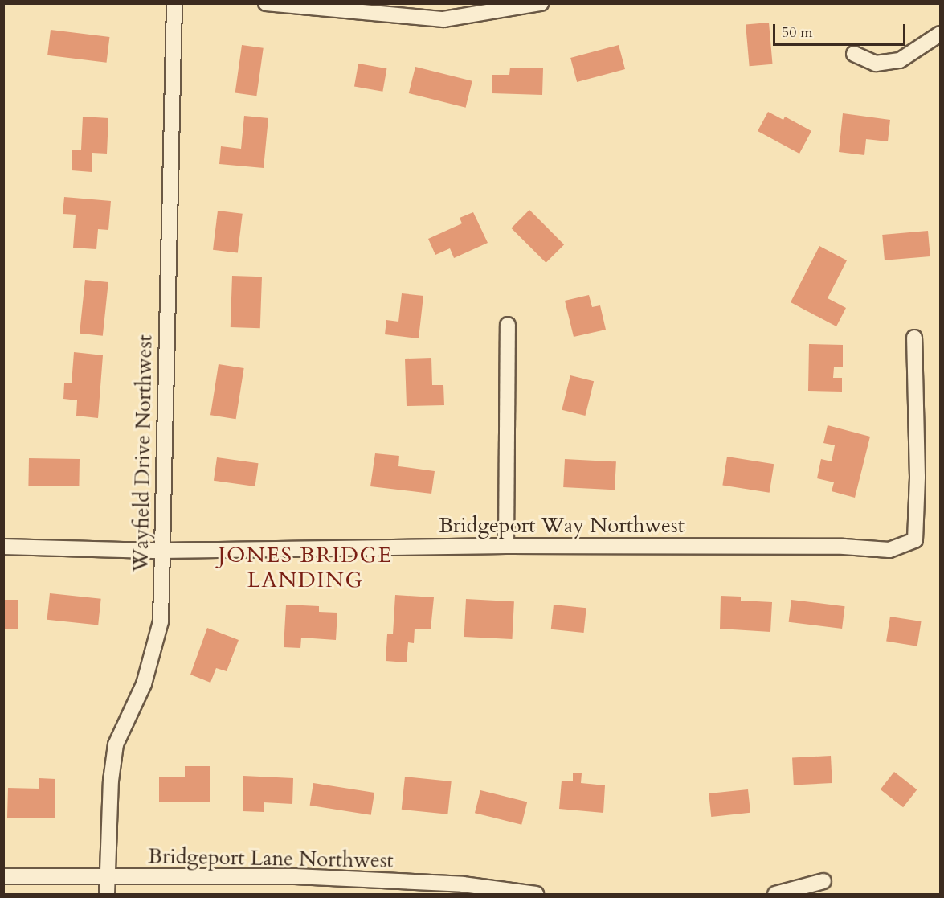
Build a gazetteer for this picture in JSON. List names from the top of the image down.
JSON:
{
  "streets": {
    "street": ["Wayfield Drive Northwest", "Bridgeport Way Northwest", "Bridgeport Lane Northwest"]
  },
  "crossings": [
    ["Wayfield Drive Northwest", "Bridgeport Way Northwest"],
    ["Wayfield Drive Northwest", "Bridgeport Lane Northwest"]
  ],
  "districts": ["JONES BRIDGE LANDING"],
  "scale_bar": "50 m"
}
